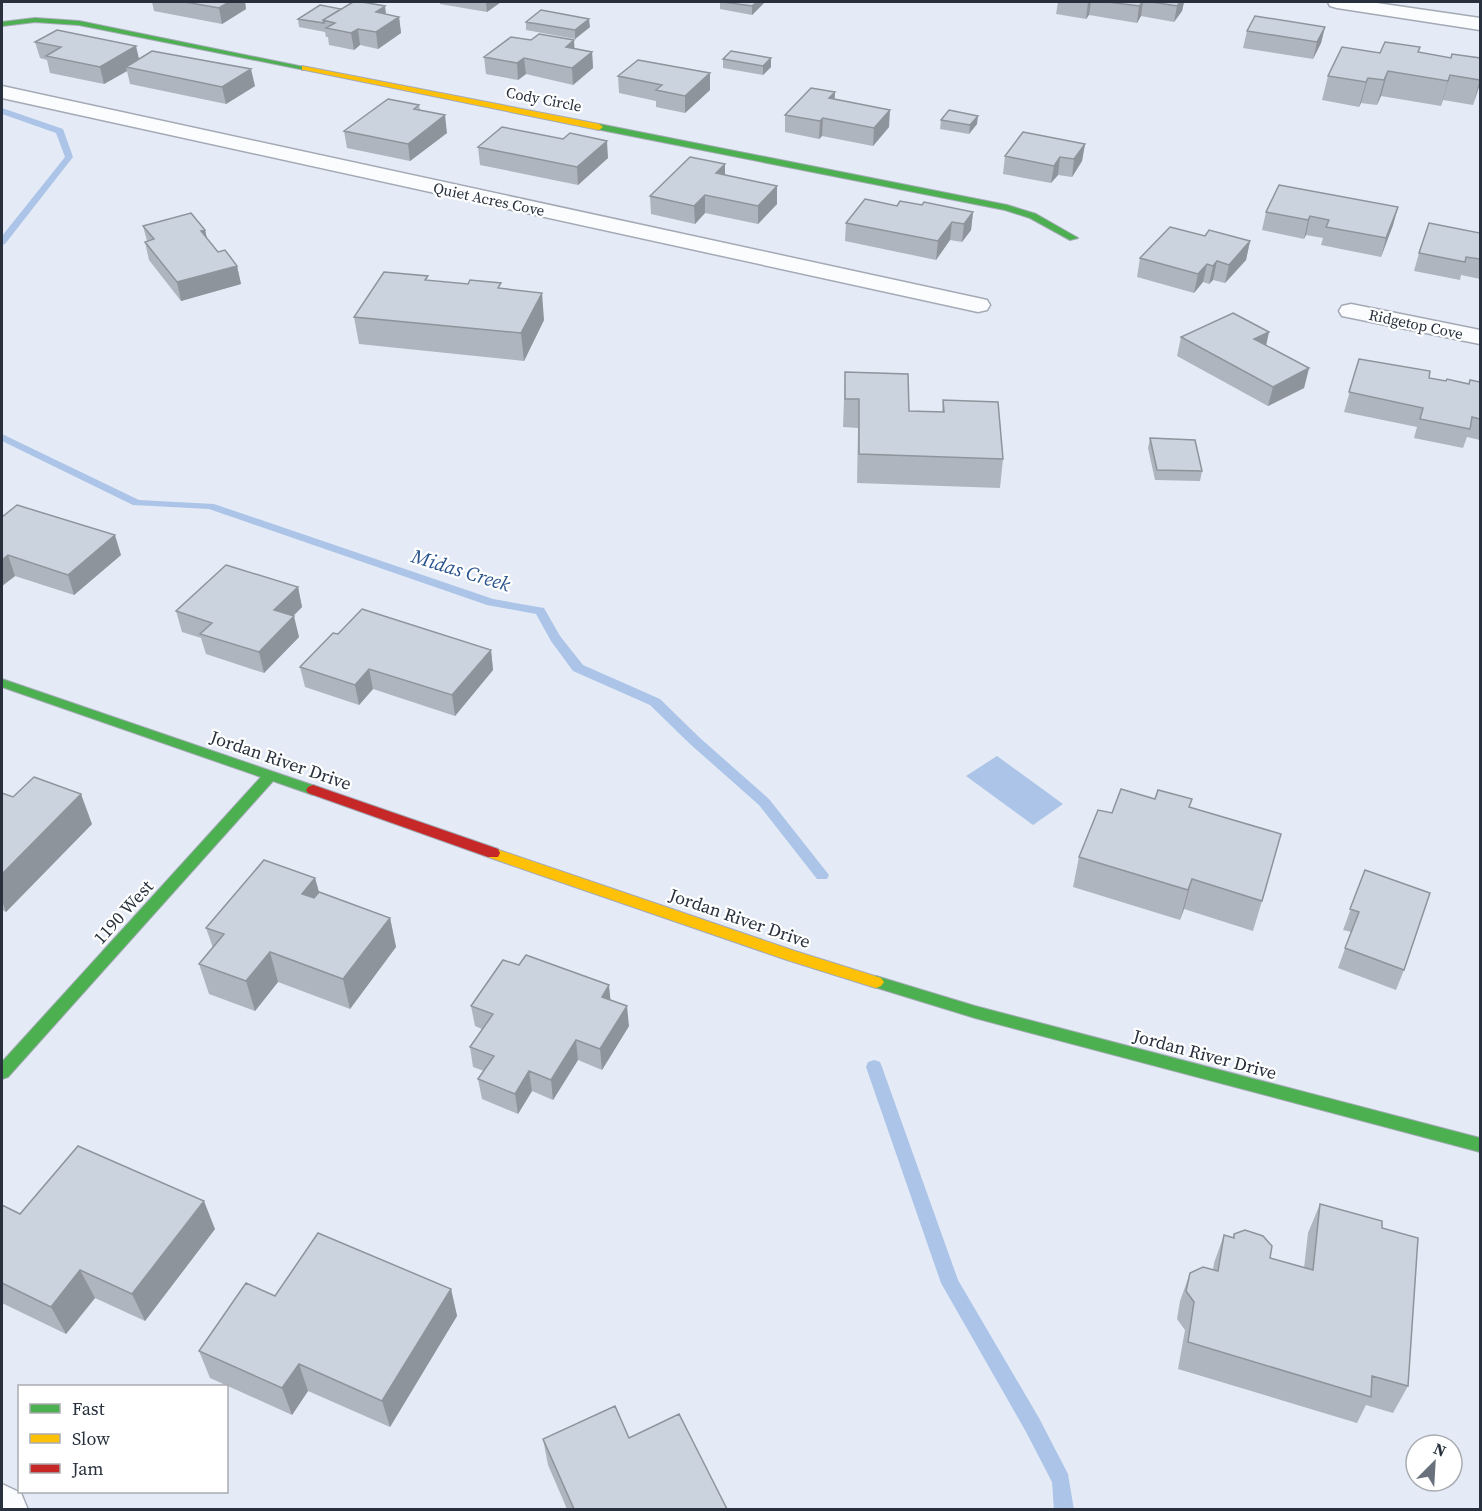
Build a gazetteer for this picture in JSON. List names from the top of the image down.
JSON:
{
  "streets": {
    "street": [
      "Cody Circle",
      "Quiet Acres Cove",
      "Ridgetop Cove",
      "Jordan River Drive",
      "1190 West"
    ]
  },
  "crossings": [
    ["Jordan River Drive", "1190 West"]
  ],
  "water": ["Midas Creek"],
  "legend": ["Fast", "Slow", "Jam"],
  "north": "top right"
}
